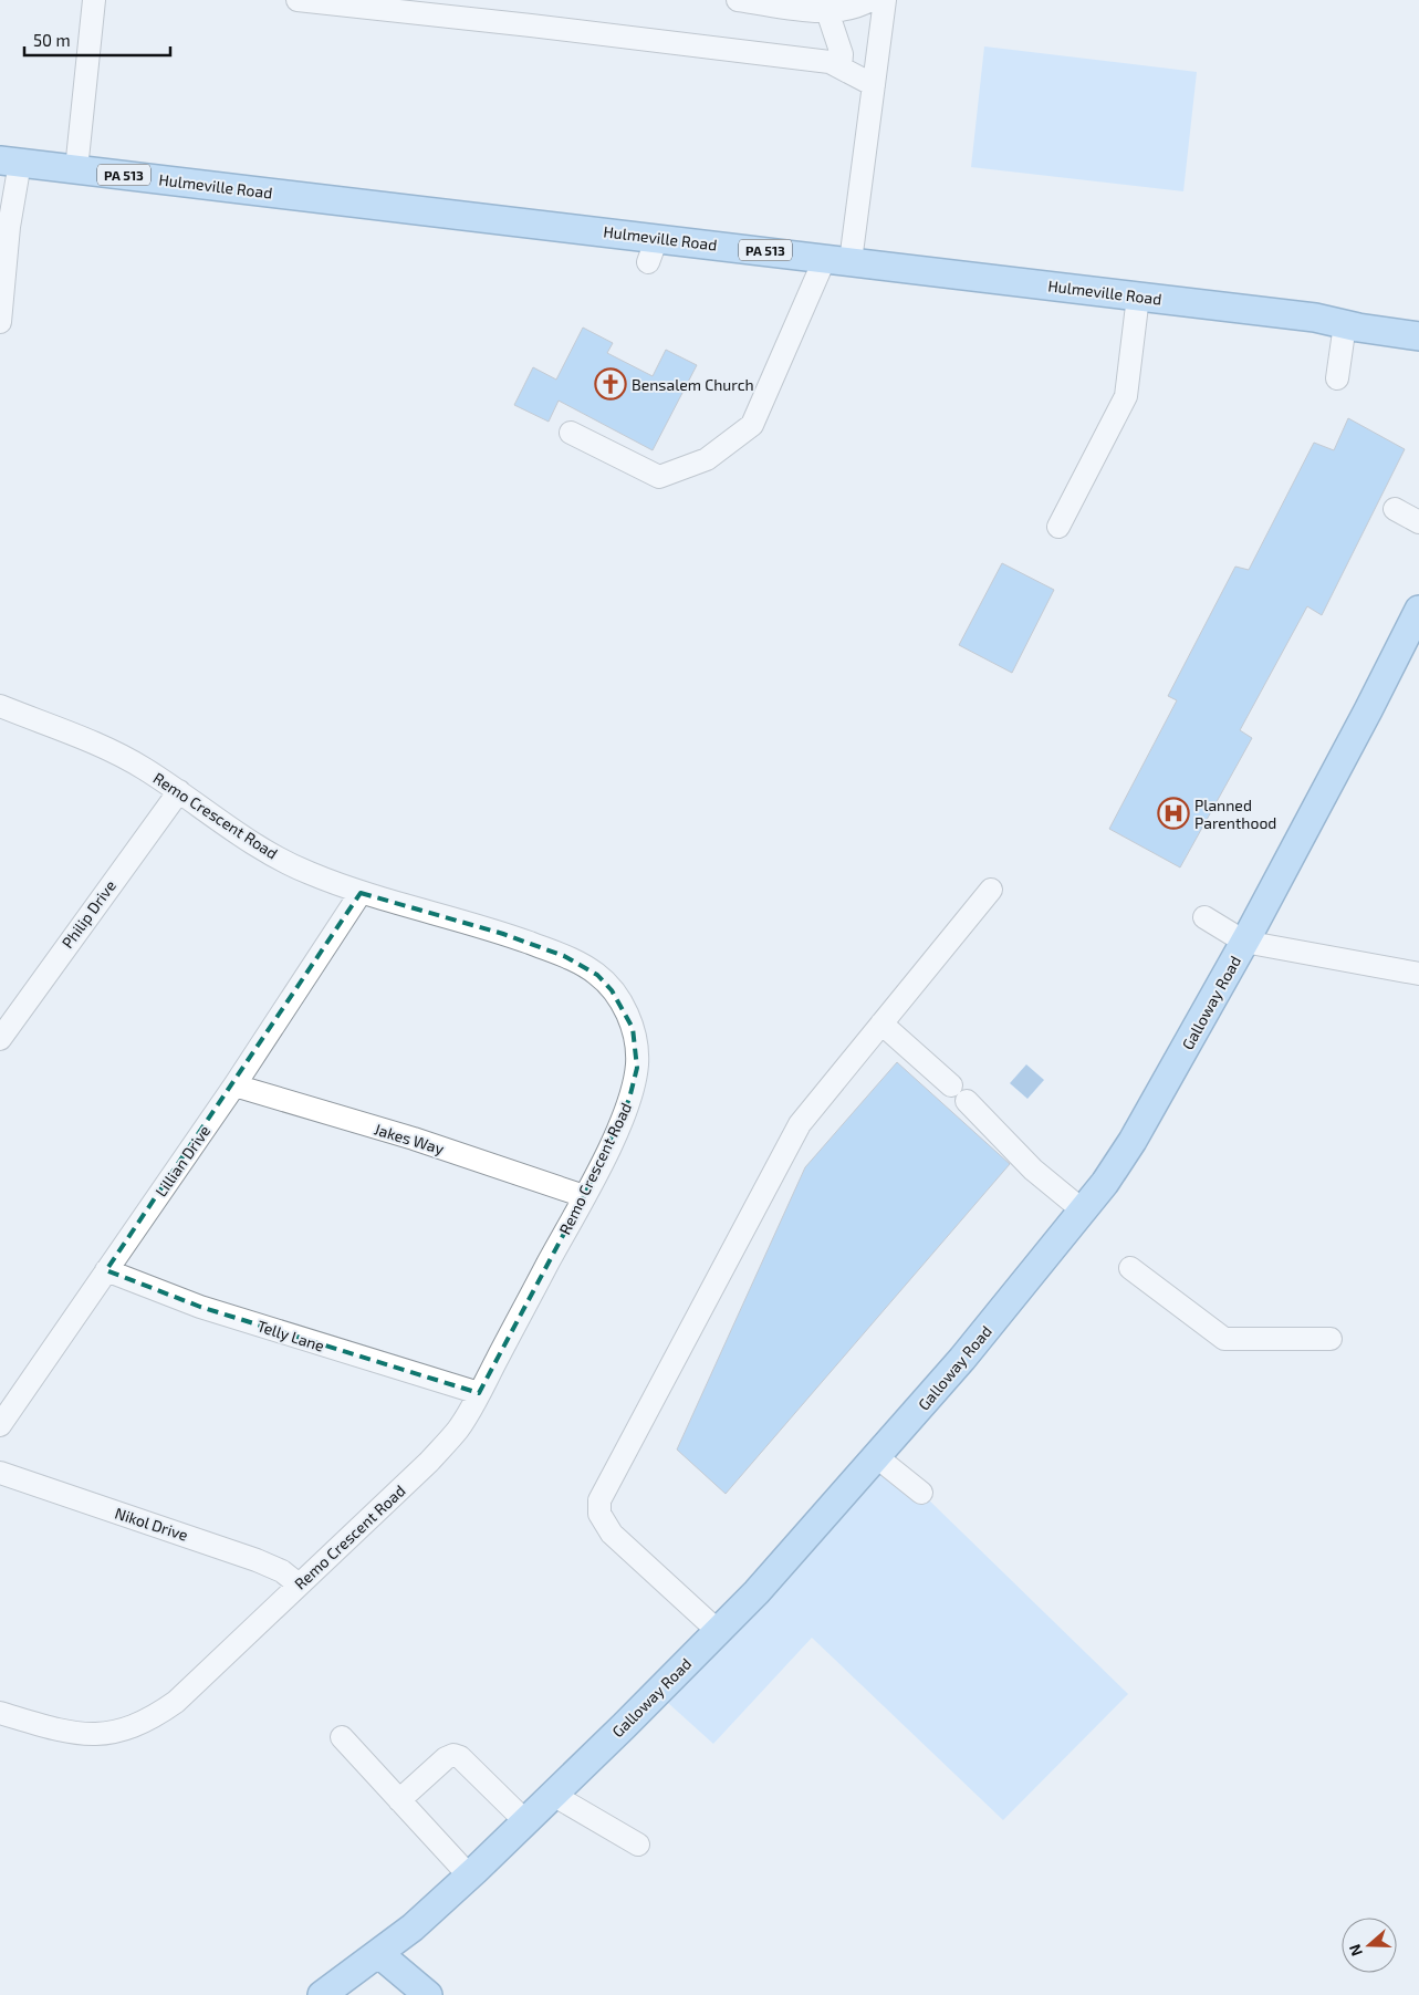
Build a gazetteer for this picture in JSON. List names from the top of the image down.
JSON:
{
  "streets": {
    "main road": ["PA 513", "Hulmeville Road", "Galloway Road"],
    "street": [
      "Remo Crescent Road",
      "Philip Drive",
      "Jakes Way",
      "Lillian Drive",
      "Telly Lane",
      "Nikol Drive"
    ]
  },
  "crossings": [
    ["Remo Crescent Road", "Philip Drive"],
    ["Remo Crescent Road", "Jakes Way"],
    ["Remo Crescent Road", "Lillian Drive"],
    ["Remo Crescent Road", "Telly Lane"],
    ["Remo Crescent Road", "Nikol Drive"],
    ["Jakes Way", "Lillian Drive"],
    ["Lillian Drive", "Telly Lane"]
  ],
  "places": {
    "church": ["Bensalem Church"],
    "hospital": ["Planned Parenthood"]
  },
  "scale_bar": "50 m",
  "north": "left"
}
